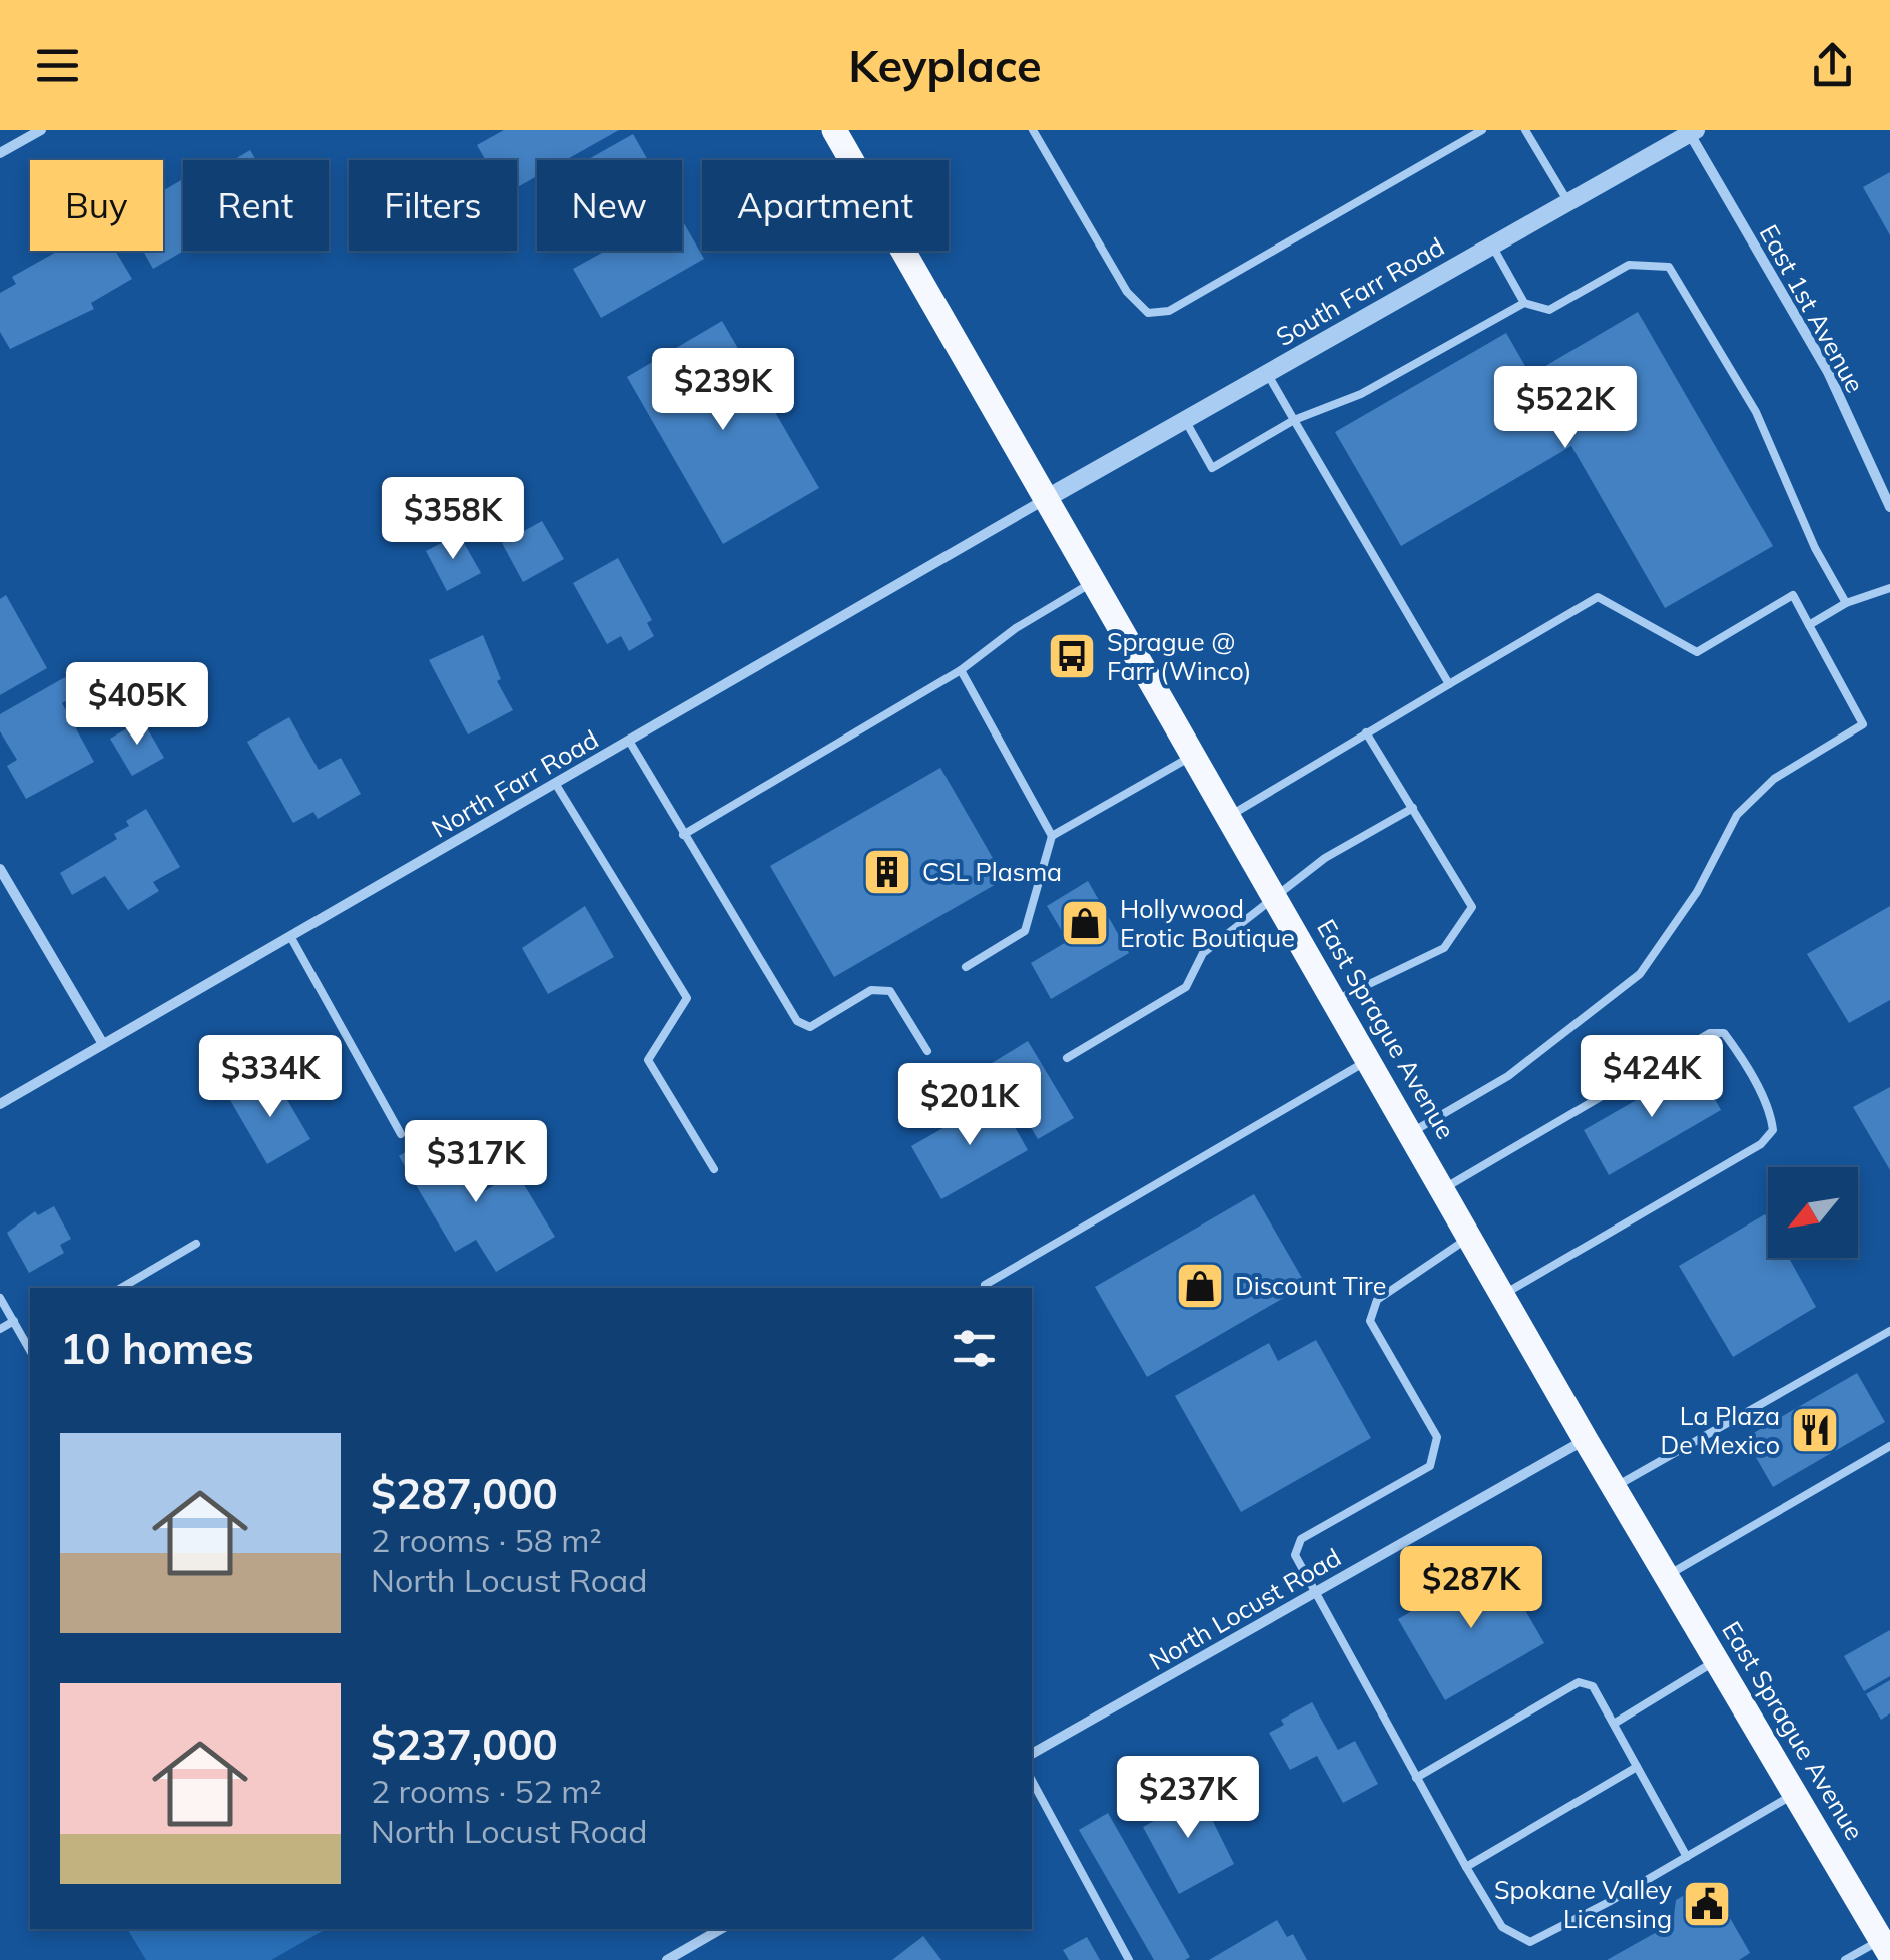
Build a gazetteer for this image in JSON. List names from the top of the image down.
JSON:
{
  "streets": {
    "main road": ["East Sprague Avenue"],
    "street": [
      "South Farr Road",
      "East 1st Avenue",
      "North Farr Road",
      "North Locust Road"
    ]
  },
  "crossings": [
    ["South Farr Road", "East 1st Avenue"],
    ["South Farr Road", "North Farr Road"],
    ["South Farr Road", "East Sprague Avenue"],
    ["North Farr Road", "East Sprague Avenue"],
    ["East Sprague Avenue", "North Locust Road"]
  ],
  "places": {
    "bus stop": ["Sprague @ Farr (Winco)"],
    "building": ["CSL Plasma"],
    "shop": ["Hollywood Erotic Boutique", "Discount Tire"],
    "restaurant": ["La Plaza De Mexico"],
    "public building": ["Spokane Valley Licensing"]
  },
  "north": "bottom left",
  "page": {
    "header": "Keyplace",
    "chip": [
      "Buy",
      "Rent",
      "Filters",
      "New",
      "Apartment"
    ],
    "price": [
      "$239K",
      "$522K",
      "$358K",
      "$405K",
      "$334K",
      "$424K",
      "$201K",
      "$317K",
      "$287K",
      "$237K"
    ],
    "heading": "10 homes",
    "list": [
      {
        "name": "$287,000",
        "note": "2 rooms · 58 m² · North Locust Road"
      },
      {
        "name": "$237,000",
        "note": "2 rooms · 52 m² · North Locust Road"
      }
    ]
  }
}
